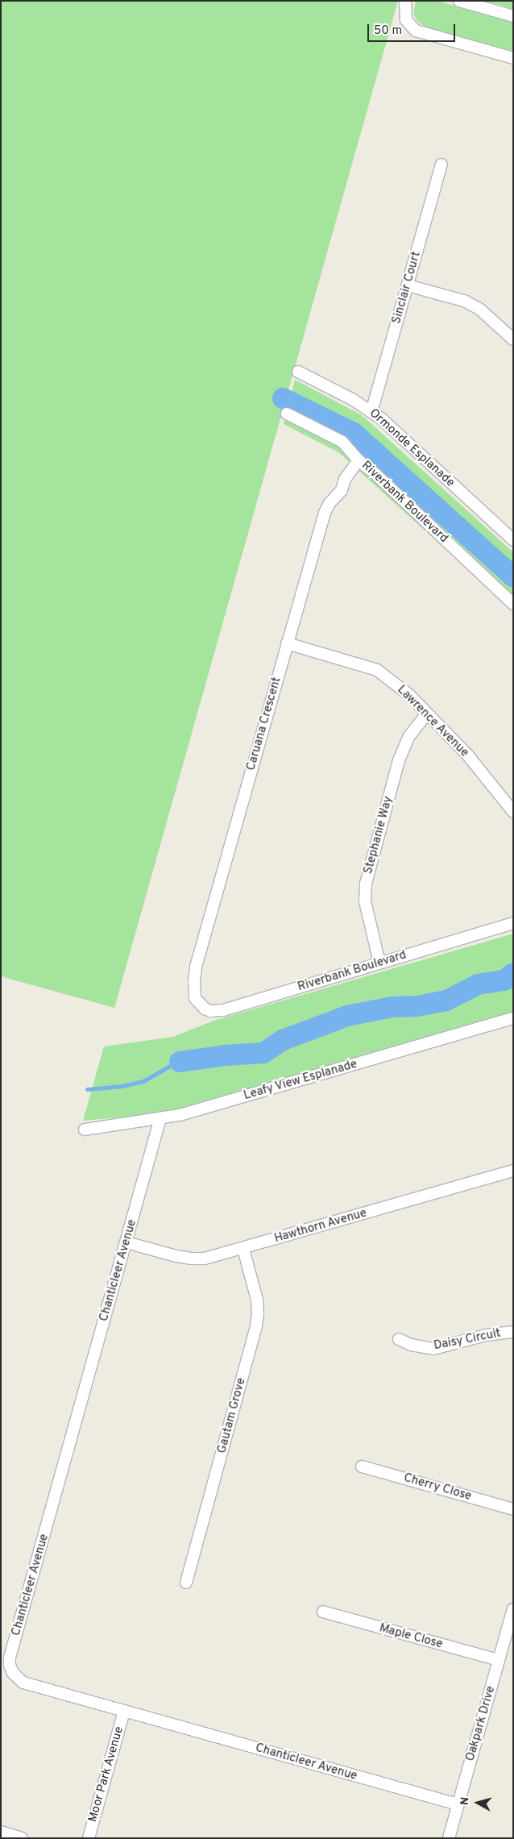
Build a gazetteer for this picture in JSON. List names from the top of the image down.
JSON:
{
  "streets": {
    "street": [
      "Sinclair Court",
      "Ormonde Esplanade",
      "Riverbank Boulevard",
      "Lawrence Avenue",
      "Caruana Crescent",
      "Stephanie Way",
      "Leafy View Esplanade",
      "Hawthorn Avenue",
      "Chanticleer Avenue",
      "Daisy Circuit",
      "Gautam Grove",
      "Cherry Close",
      "Maple Close",
      "Oakpark Drive",
      "Moor Park Avenue"
    ]
  },
  "crossings": [
    ["Sinclair Court", "Ormonde Esplanade"],
    ["Riverbank Boulevard", "Caruana Crescent"],
    ["Riverbank Boulevard", "Stephanie Way"],
    ["Lawrence Avenue", "Caruana Crescent"],
    ["Lawrence Avenue", "Stephanie Way"],
    ["Leafy View Esplanade", "Chanticleer Avenue"],
    ["Hawthorn Avenue", "Chanticleer Avenue"],
    ["Hawthorn Avenue", "Gautam Grove"],
    ["Chanticleer Avenue", "Oakpark Drive"],
    ["Chanticleer Avenue", "Moor Park Avenue"],
    ["Maple Close", "Oakpark Drive"]
  ],
  "scale_bar": "50 m",
  "north": "left"
}
